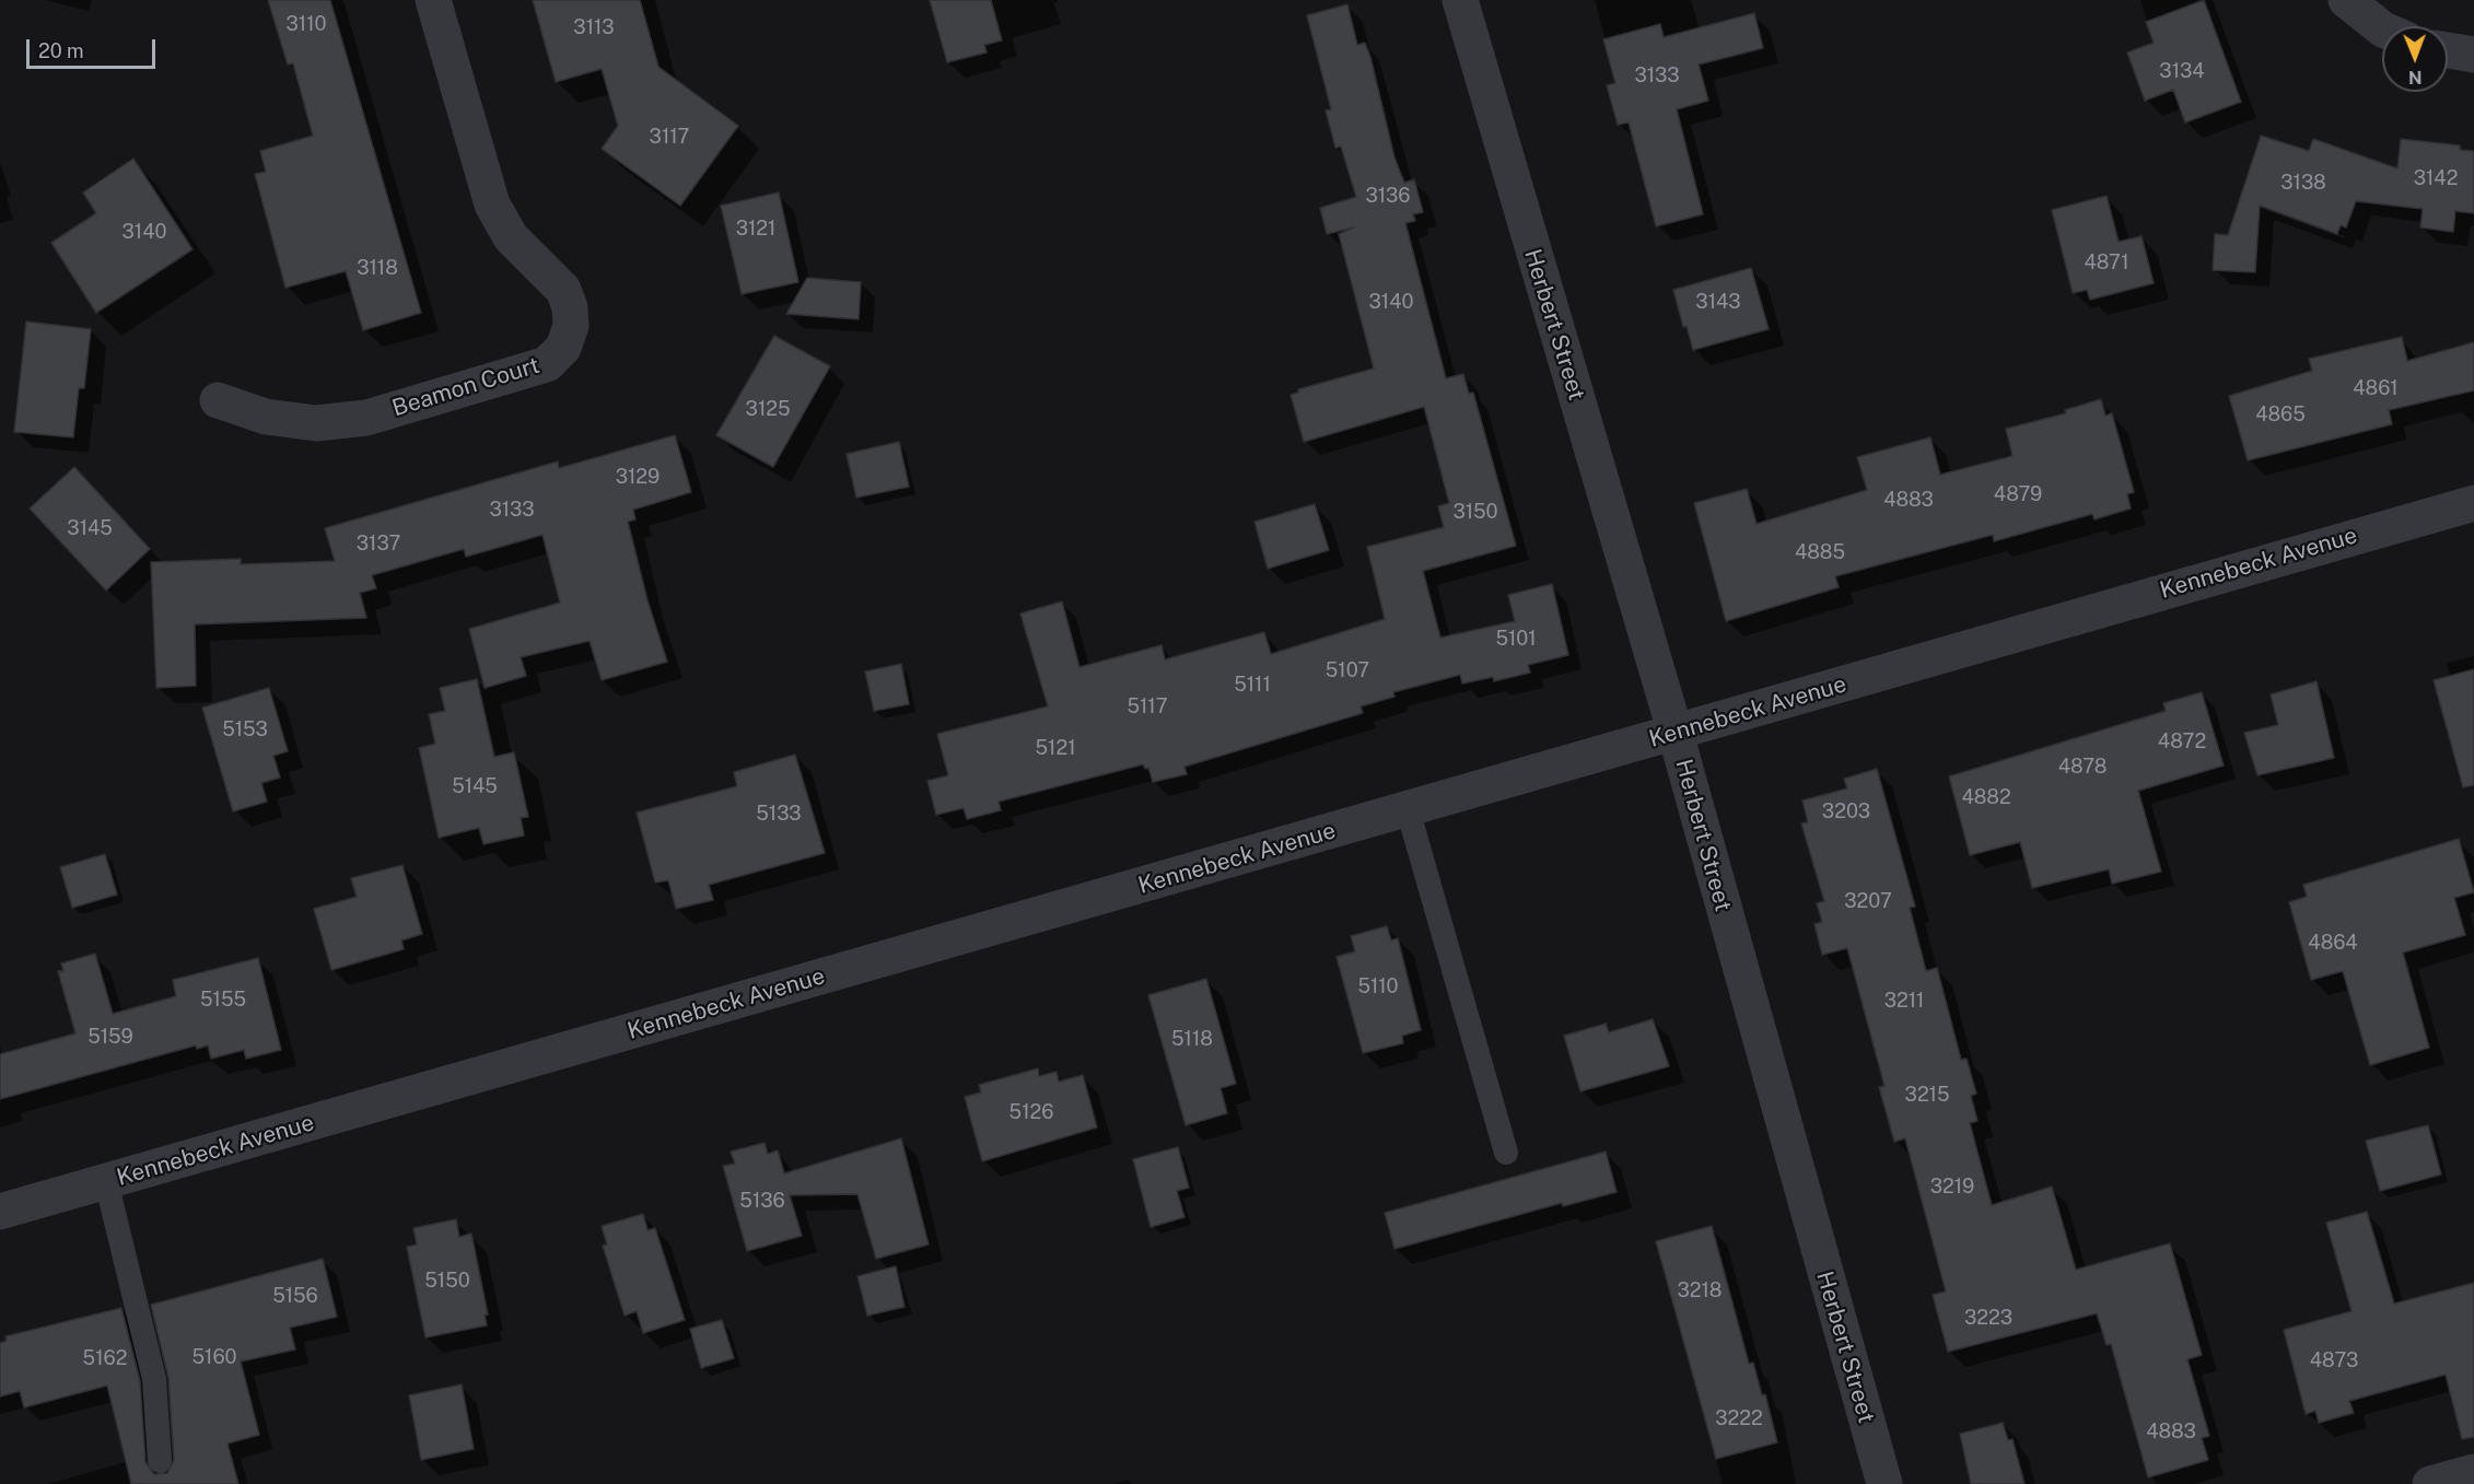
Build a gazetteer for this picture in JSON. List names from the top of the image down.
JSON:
{
  "streets": {
    "street": ["Herbert Street", "Beamon Court", "Kennebeck Avenue"]
  },
  "crossings": [
    ["Herbert Street", "Kennebeck Avenue"]
  ],
  "house_numbers": [
    "3110",
    "3113",
    "3134",
    "3133",
    "3117",
    "3142",
    "3138",
    "3136",
    "3121",
    "3140",
    "4871",
    "3118",
    "3140",
    "3143",
    "4861",
    "3125",
    "4865",
    "3129",
    "4879",
    "4883",
    "3133",
    "3150",
    "3145",
    "3137",
    "4885",
    "5101",
    "5107",
    "5111",
    "5117",
    "5153",
    "4872",
    "5121",
    "4878",
    "5145",
    "4882",
    "3203",
    "5133",
    "3207",
    "4864",
    "5110",
    "5155",
    "3211",
    "5159",
    "5118",
    "3215",
    "5126",
    "3219",
    "5136",
    "5150",
    "3218",
    "5156",
    "3223",
    "5160",
    "5162",
    "4873",
    "3222",
    "4883"
  ],
  "scale_bar": "20 m",
  "north": "bottom"
}
